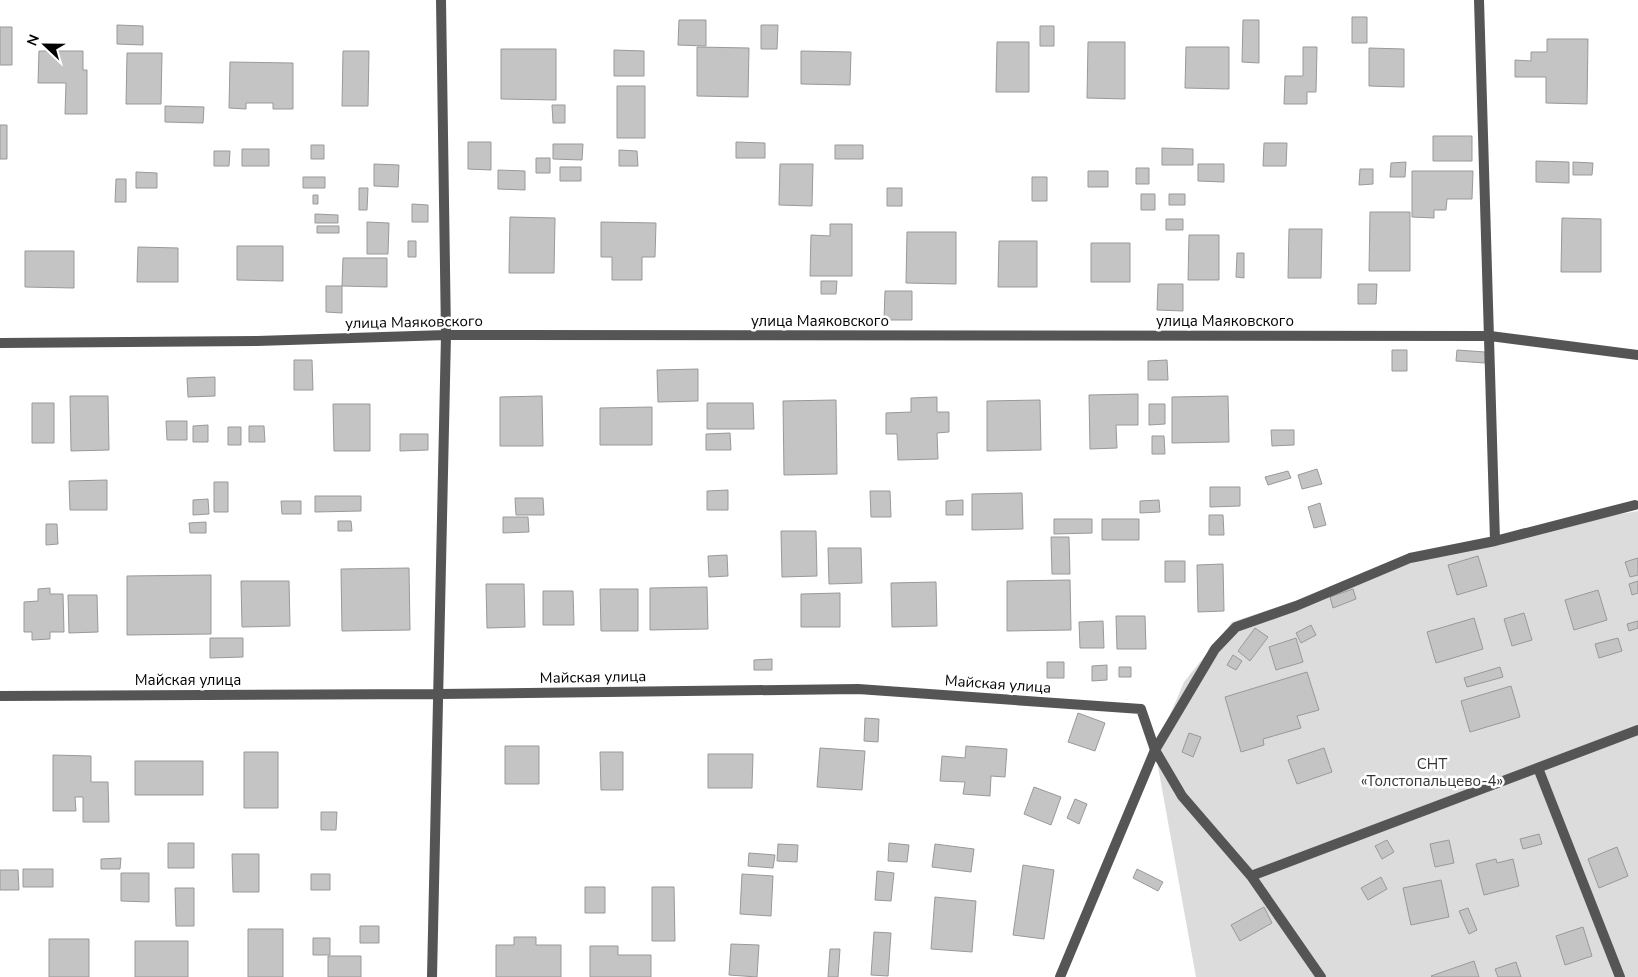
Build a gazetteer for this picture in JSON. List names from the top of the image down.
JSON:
{
  "streets": {
    "street": ["улица Маяковского", "Майская улица"]
  },
  "parks": ["СНТ «Толстопальцево-4»"],
  "north": "left"
}
